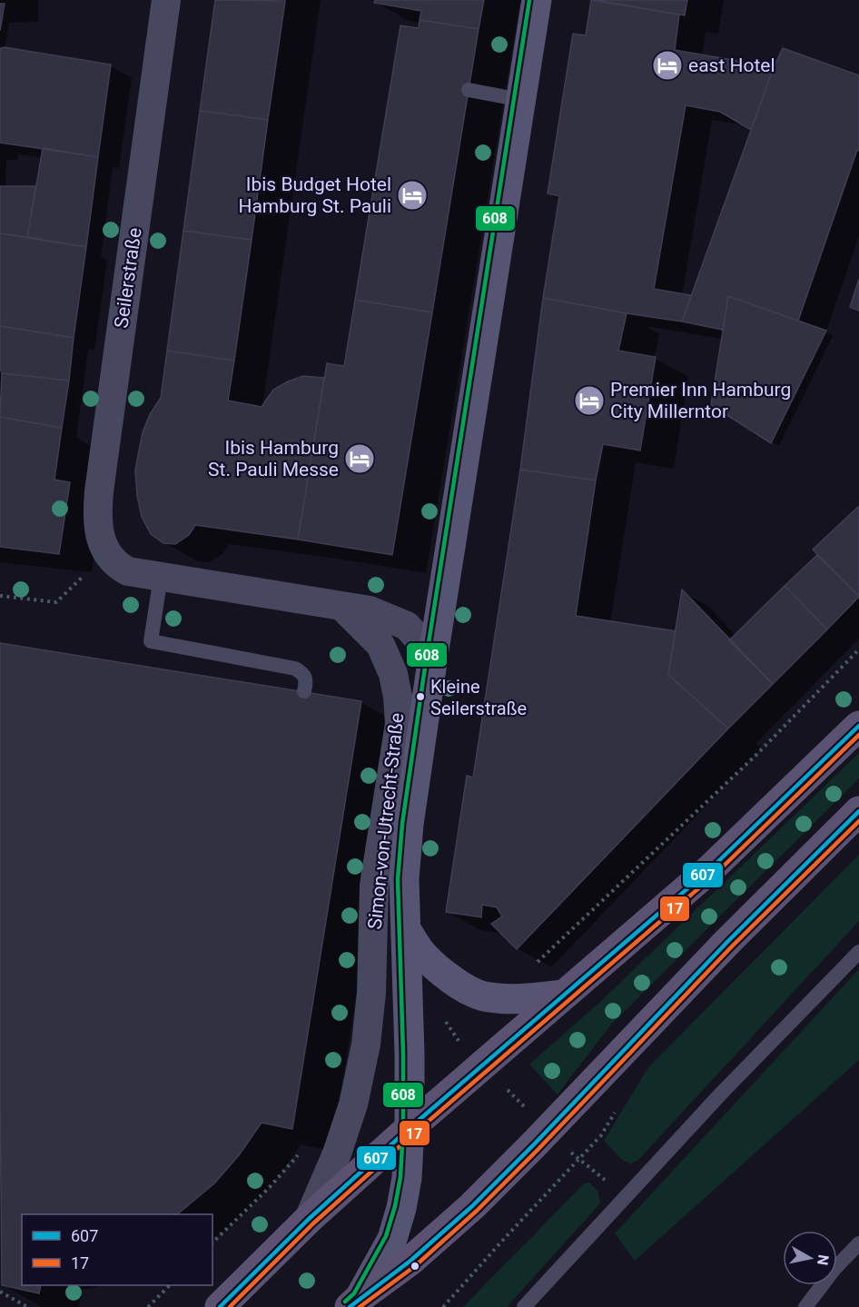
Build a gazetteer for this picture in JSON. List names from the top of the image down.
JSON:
{
  "streets": {
    "main road": ["Simon-von-Utrecht-Straße"],
    "street": ["Seilerstraße"]
  },
  "places": {
    "hotel": [
      "east Hotel",
      "Ibis Budget Hotel Hamburg St. Pauli",
      "Premier Inn Hamburg City Millerntor",
      "Ibis Hamburg St. Pauli Messe"
    ],
    "other": ["Kleine Seilerstraße"]
  },
  "lines": ["transit line 608", "transit line 607", "transit line 17"],
  "legend": ["607", "17"],
  "north": "right"
}
